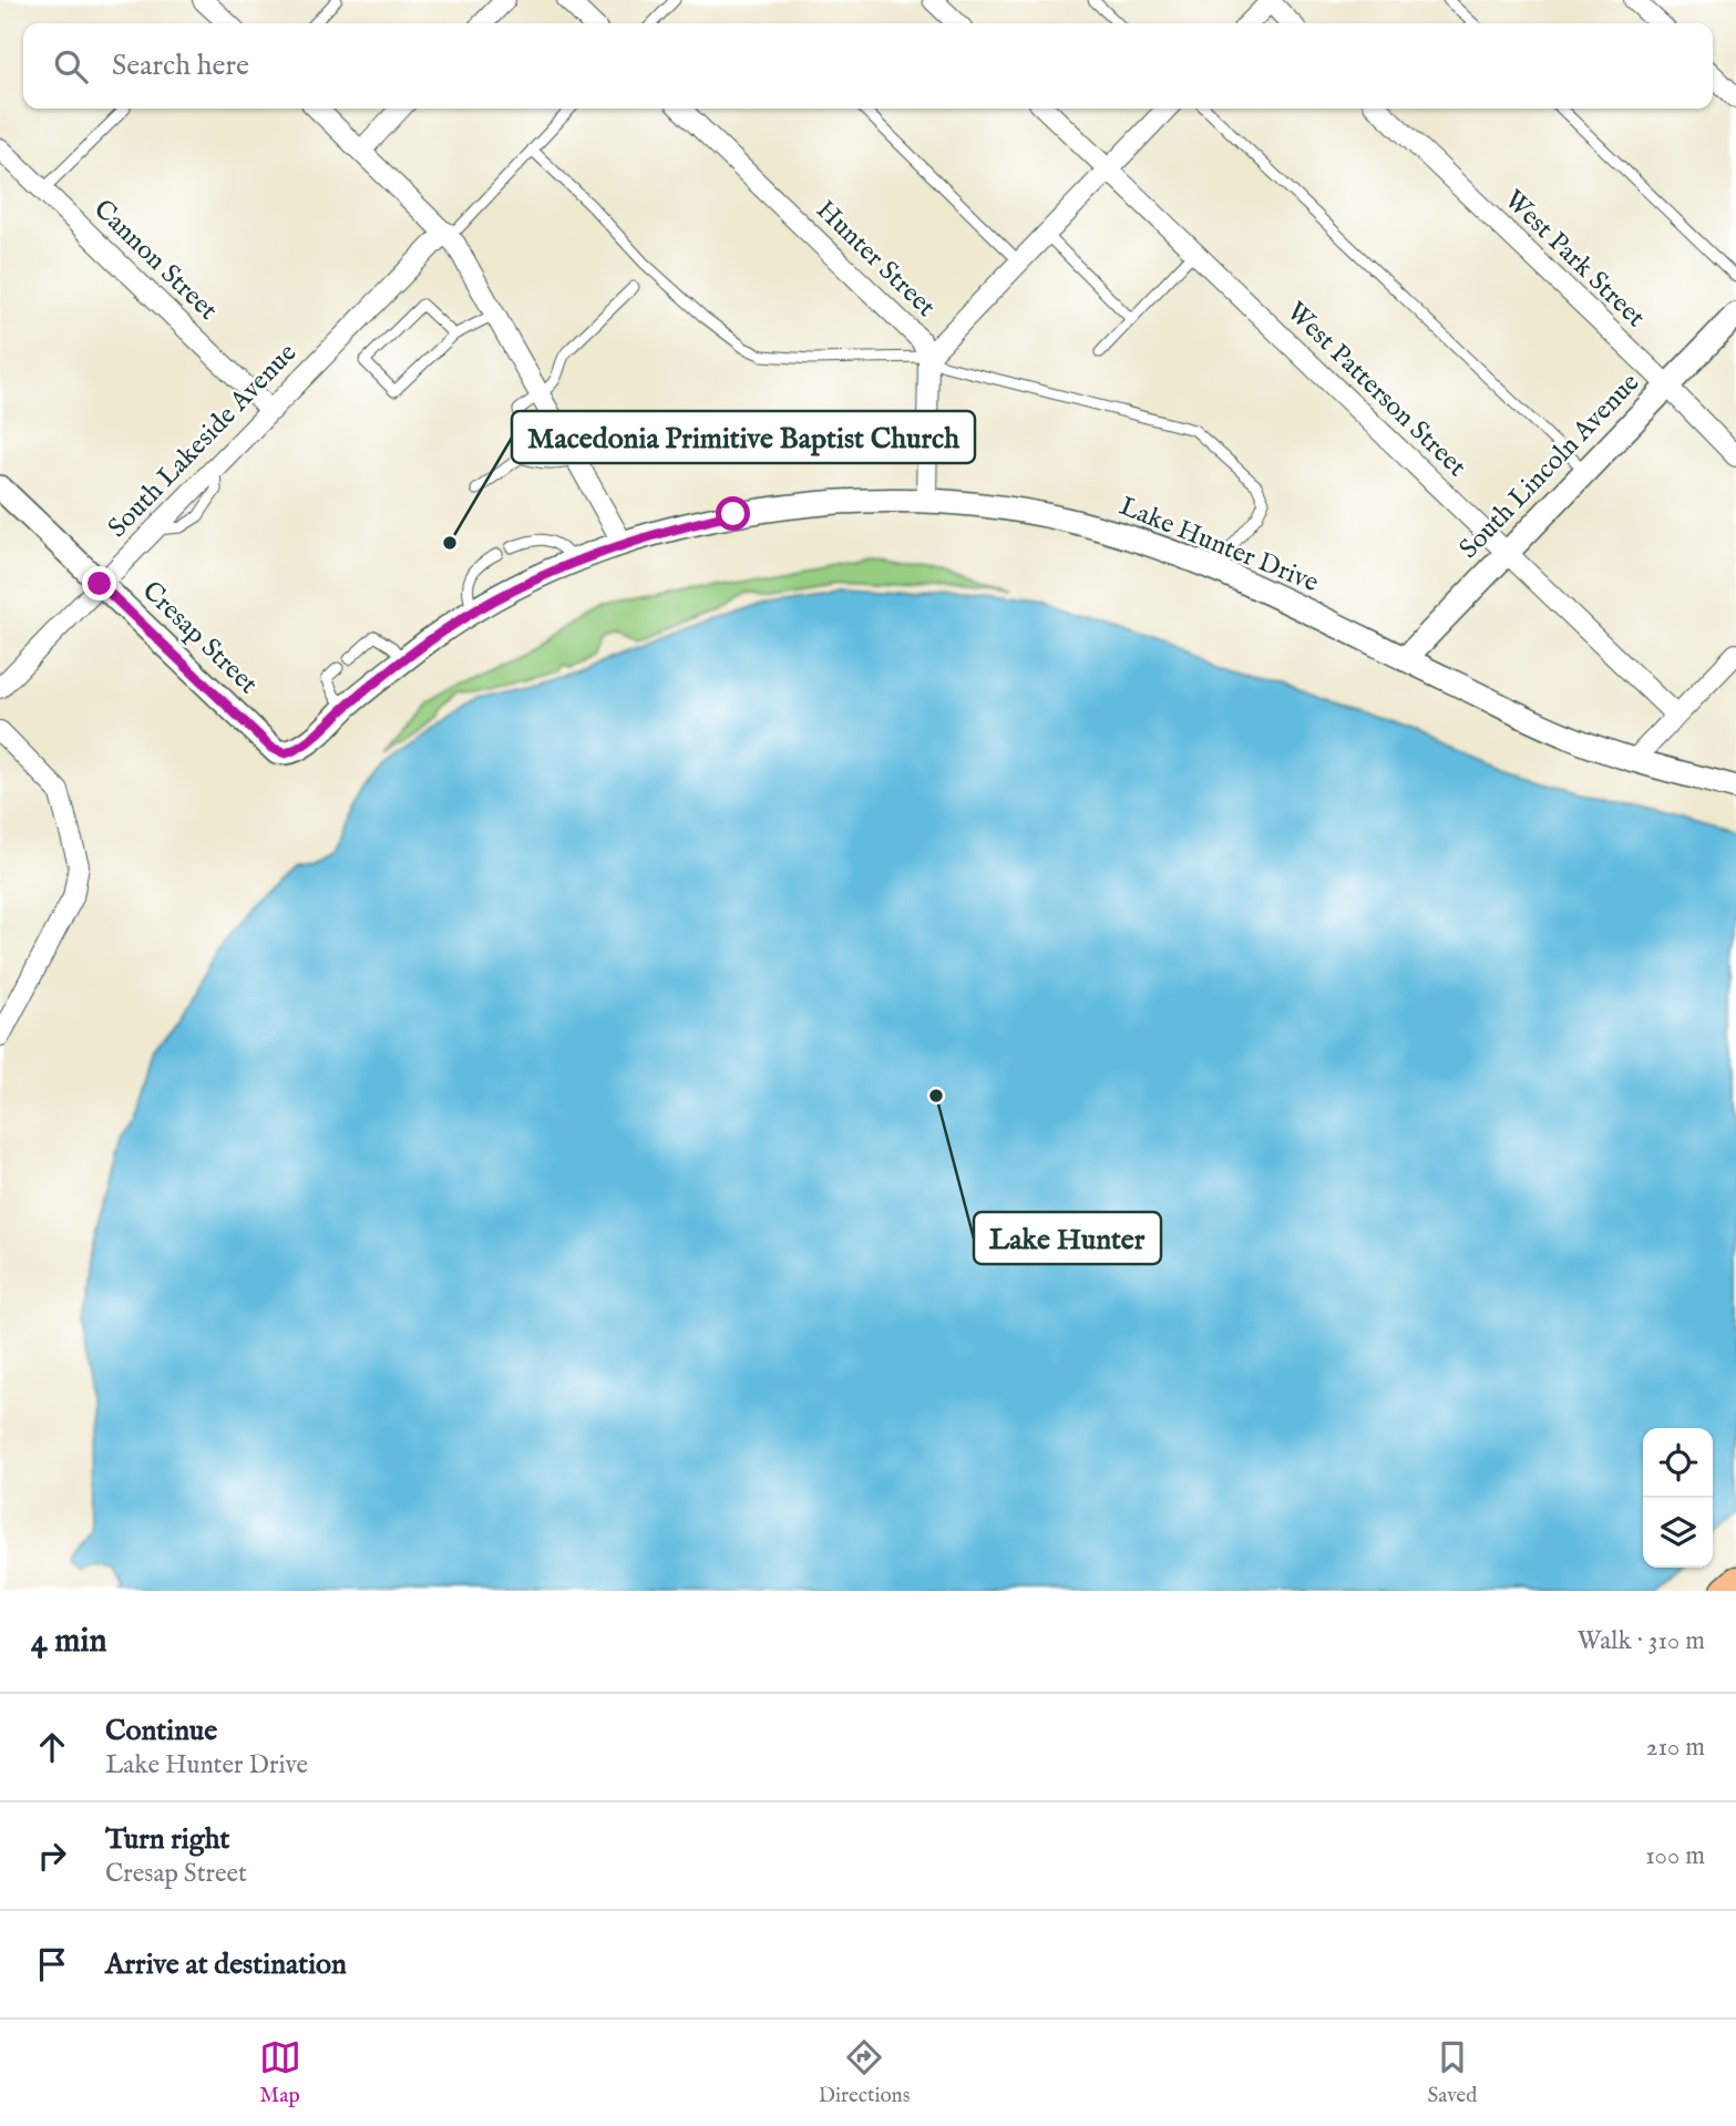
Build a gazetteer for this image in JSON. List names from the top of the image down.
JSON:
{
  "streets": {
    "street": [
      "Hunter Street",
      "West Park Street",
      "Cannon Street",
      "West Patterson Street",
      "South Lakeside Avenue",
      "South Lincoln Avenue",
      "Lake Hunter Drive",
      "Cresap Street"
    ]
  },
  "crossings": [
    ["Hunter Street", "Lake Hunter Drive"],
    ["West Park Street", "South Lincoln Avenue"],
    ["Cannon Street", "South Lakeside Avenue"],
    ["West Patterson Street", "South Lincoln Avenue"],
    ["South Lakeside Avenue", "Cresap Street"],
    ["South Lincoln Avenue", "Lake Hunter Drive"],
    ["Lake Hunter Drive", "Cresap Street"]
  ],
  "places": ["Macedonia Primitive Baptist Church", "Lake Hunter"],
  "page": {
    "search": "Search here",
    "heading": ["4 min", "Walk · 310 m"],
    "list": [
      ["Continue", "Lake Hunter Drive", "210 m"],
      ["Turn right", "Cresap Street", "100 m"],
      "Arrive at destination"
    ],
    "nav": ["Map", "Directions", "Saved"]
  }
}
